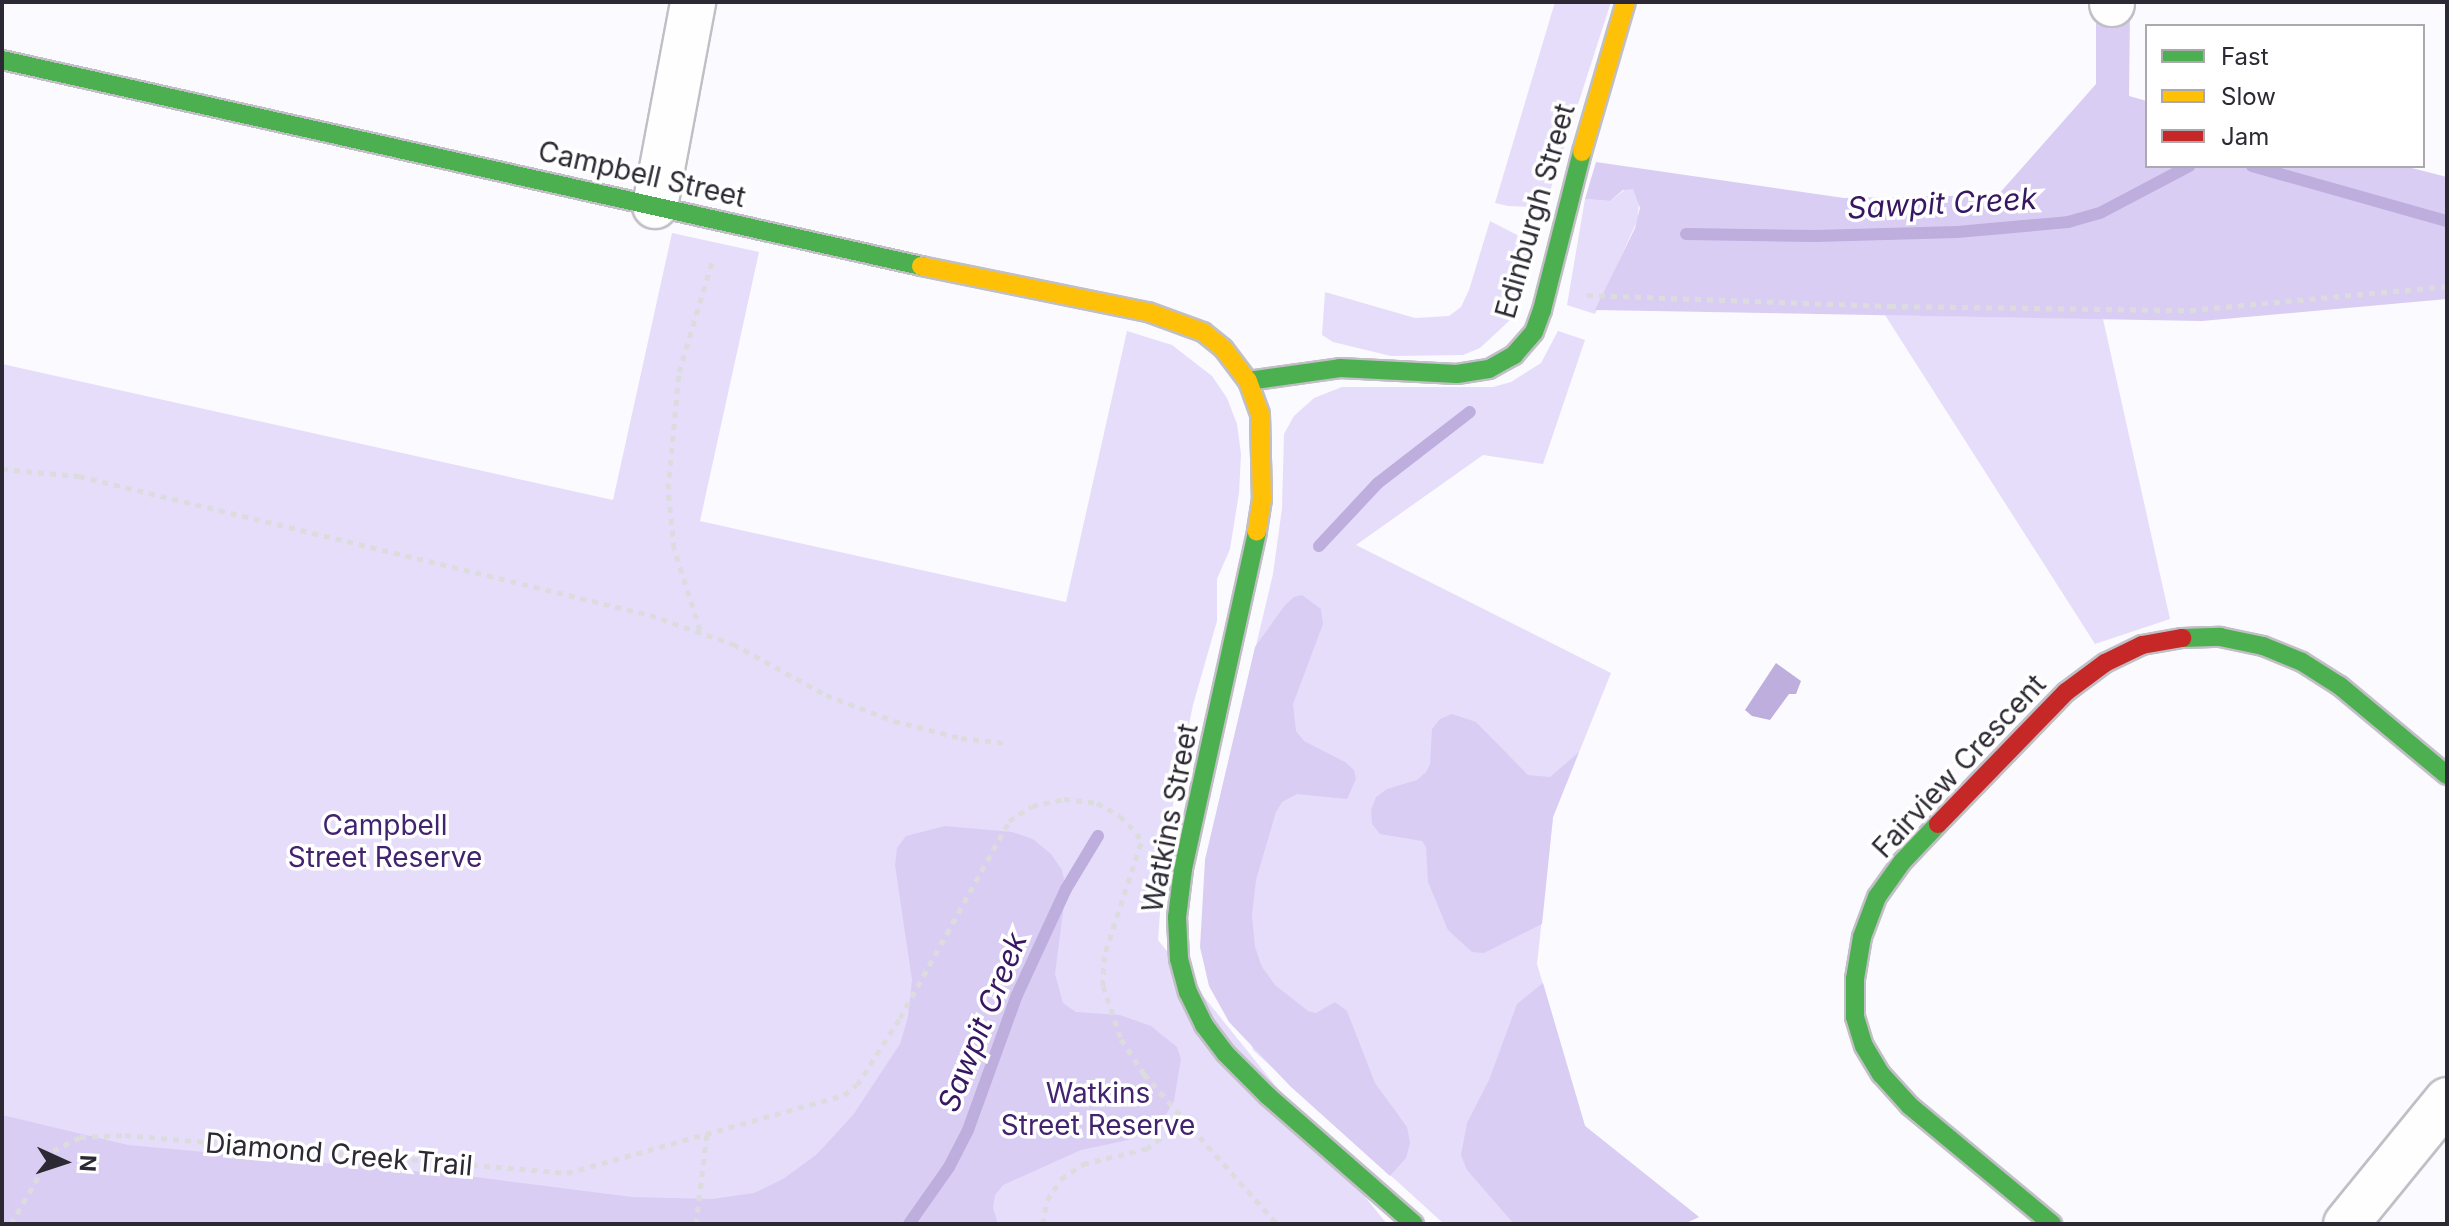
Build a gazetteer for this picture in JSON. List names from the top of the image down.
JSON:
{
  "streets": {
    "street": [
      "Campbell Street",
      "Edinburgh Street",
      "Fairview Crescent",
      "Watkins Street"
    ],
    "path": ["Diamond Creek Trail"]
  },
  "crossings": [
    ["Campbell Street", "Edinburgh Street"],
    ["Campbell Street", "Watkins Street"],
    ["Edinburgh Street", "Watkins Street"]
  ],
  "water": ["Sawpit Creek"],
  "parks": ["Campbell Street Reserve", "Watkins Street Reserve"],
  "legend": ["Fast", "Slow", "Jam"],
  "north": "right"
}
